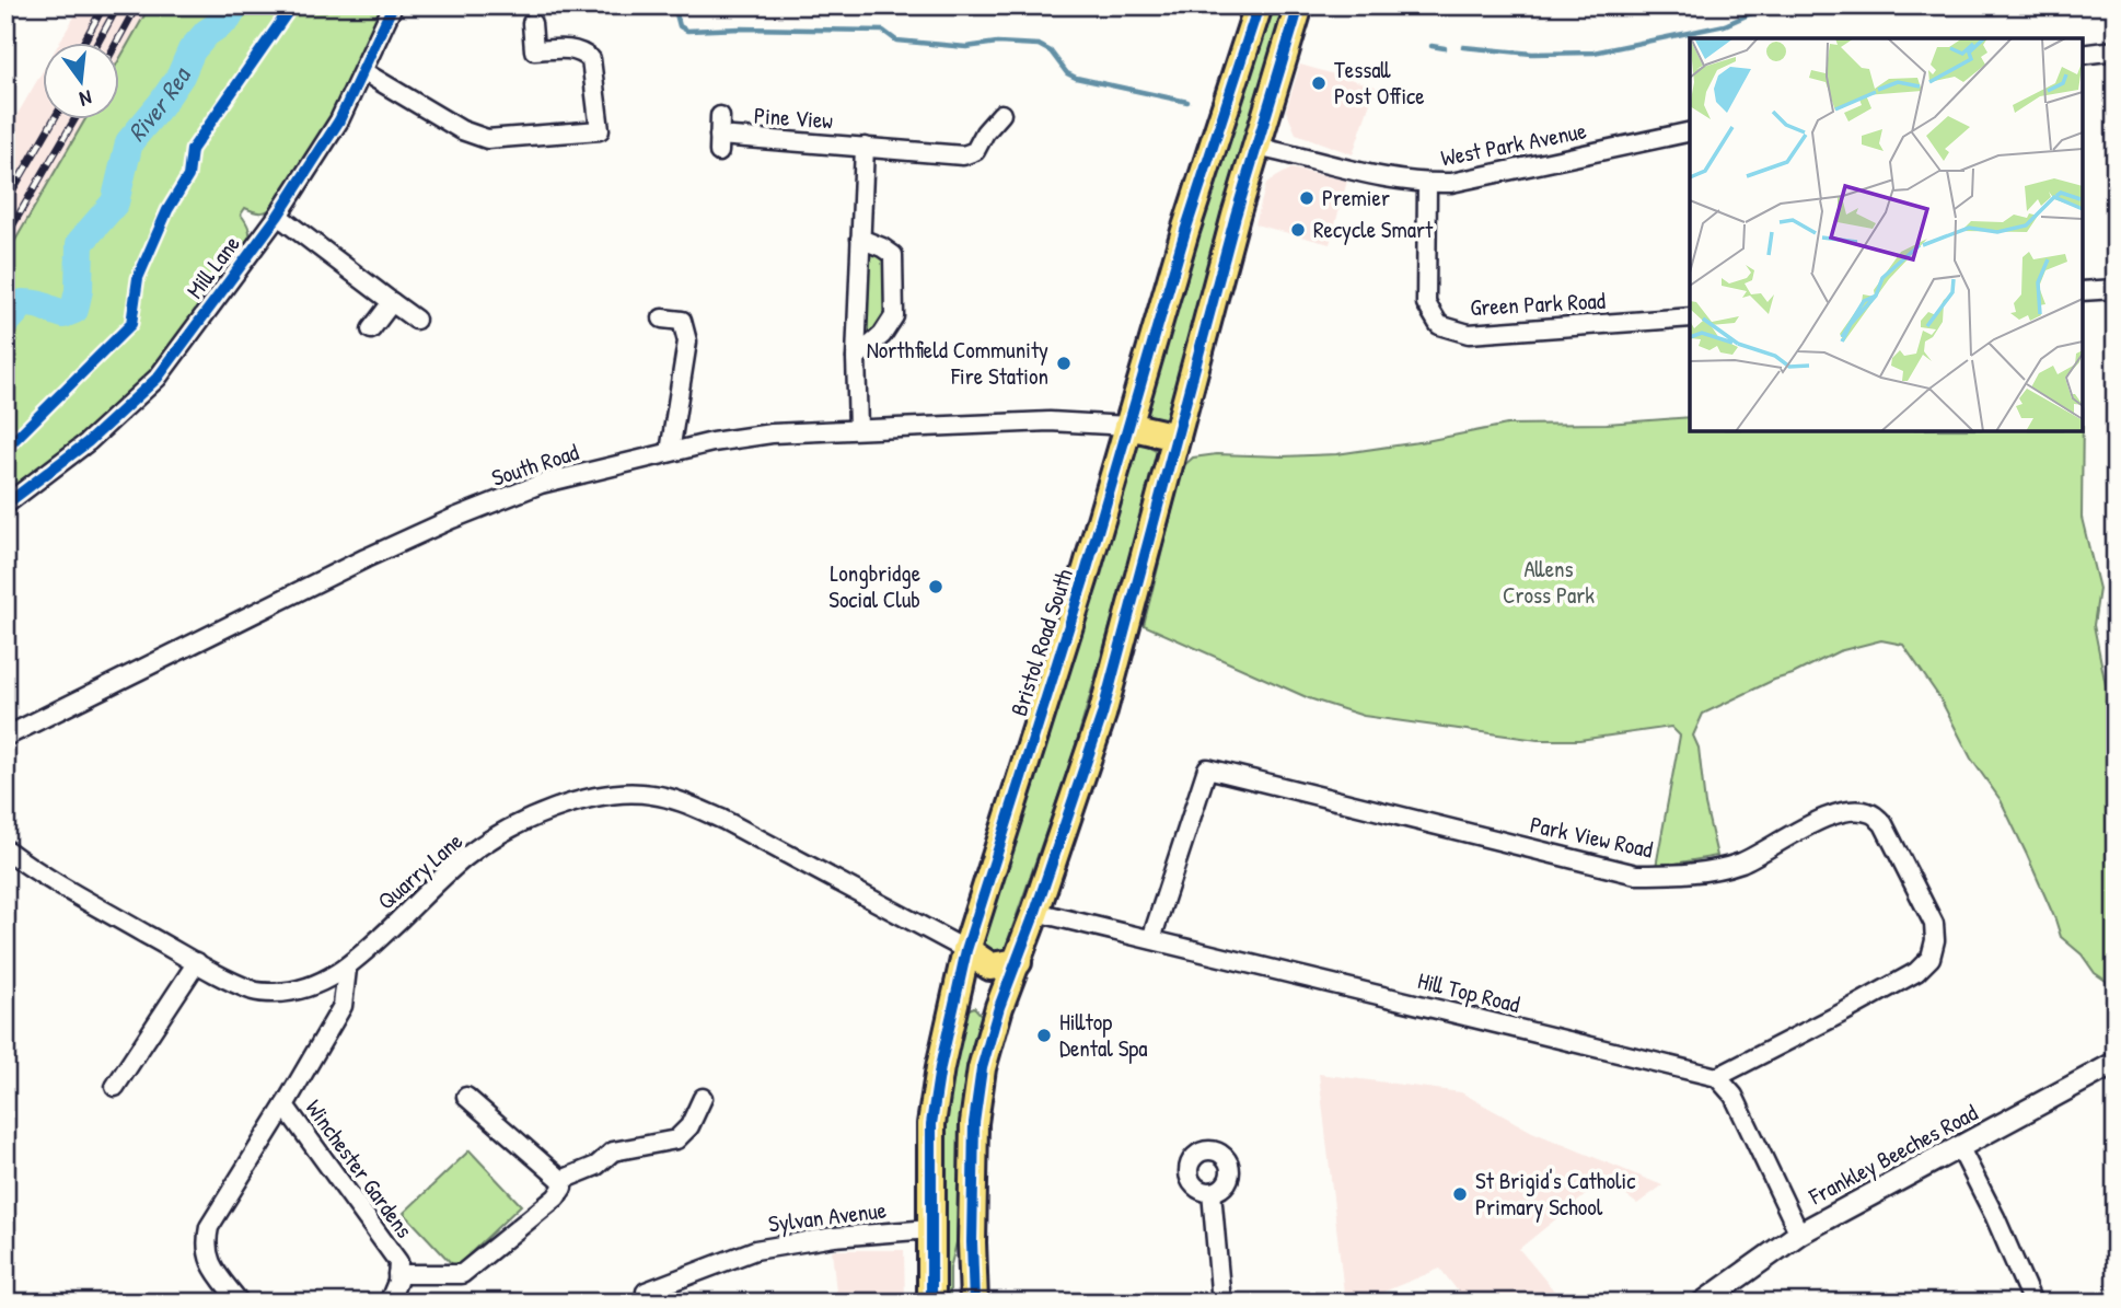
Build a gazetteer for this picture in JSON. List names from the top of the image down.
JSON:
{
  "streets": {
    "highway": ["Bristol Road South"],
    "street": [
      "Pine View",
      "West Park Avenue",
      "Mill Lane",
      "Green Park Road",
      "South Road",
      "Park View Road",
      "Quarry Lane",
      "Hill Top Road",
      "Frankley Beeches Road",
      "Winchester Gardens",
      "Sylvan Avenue"
    ]
  },
  "crossings": [
    ["West Park Avenue", "Green Park Road"],
    ["South Road", "Bristol Road South"],
    ["Bristol Road South", "Quarry Lane"],
    ["Bristol Road South", "Sylvan Avenue"],
    ["Park View Road", "Hill Top Road"],
    ["Quarry Lane", "Winchester Gardens"]
  ],
  "water": ["River Rea"],
  "parks": ["Allens Cross Park"],
  "places": [
    "Tessall Post Office",
    "Premier",
    "Recycle Smart",
    "Northfield Community Fire Station",
    "Longbridge Social Club",
    "Hilltop Dental Spa",
    "St Brigid's Catholic Primary School"
  ],
  "north": "bottom"
}
